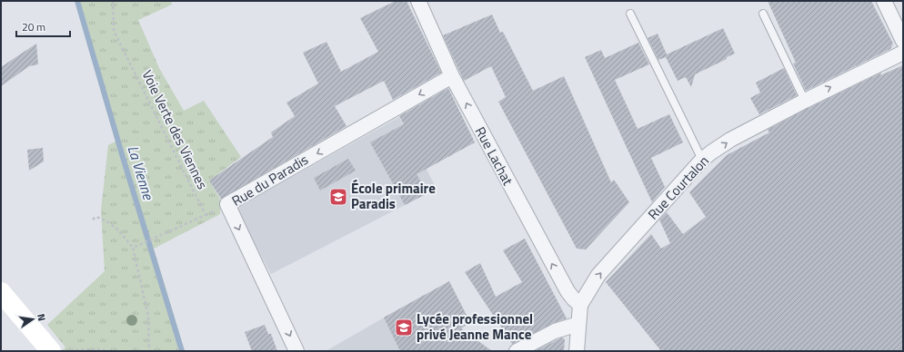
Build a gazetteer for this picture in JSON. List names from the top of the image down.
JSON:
{
  "streets": {
    "street": ["Rue Lachat", "Rue du Paradis", "Rue Courtalon"],
    "path": ["Voie Verte des Viennes"]
  },
  "crossings": [
    ["Rue Lachat", "Rue du Paradis"],
    ["Rue Lachat", "Rue Courtalon"]
  ],
  "one_way": ["Rue Lachat", "Rue Courtalon"],
  "water": ["La Vienne"],
  "places": {
    "school or university": ["École primaire Paradis", "Lycée professionnel privé Jeanne Mance"]
  },
  "scale_bar": "20 m",
  "north": "right"
}
